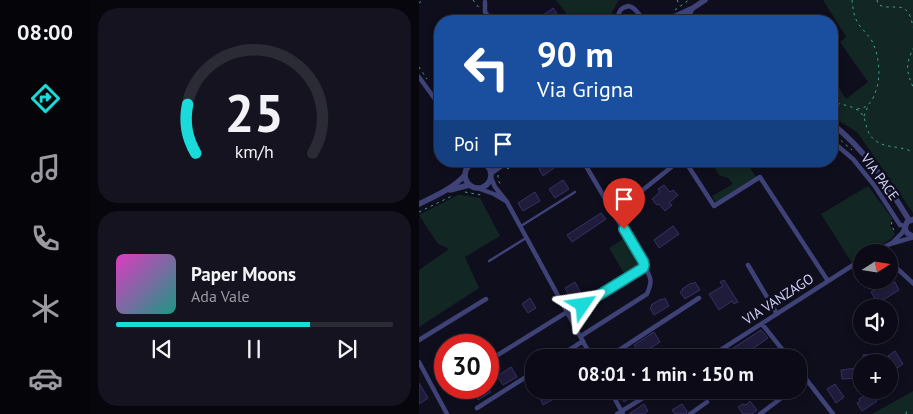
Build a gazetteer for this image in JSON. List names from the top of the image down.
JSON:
{
  "streets": {
    "street": ["VIA PACE", "VIA VANZAGO"]
  },
  "north": "right",
  "page": {
    "tabs": "08:00",
    "turn": ["90 m", "Via Grigna"],
    "then": "Poi",
    "map_buttons": "+",
    "song": ["Paper Moons", "Ada Vale"],
    "limit": "30",
    "trip": "08:01 · 1 min · 150 m",
    "gauge": ["25", "km/h"]
  }
}
